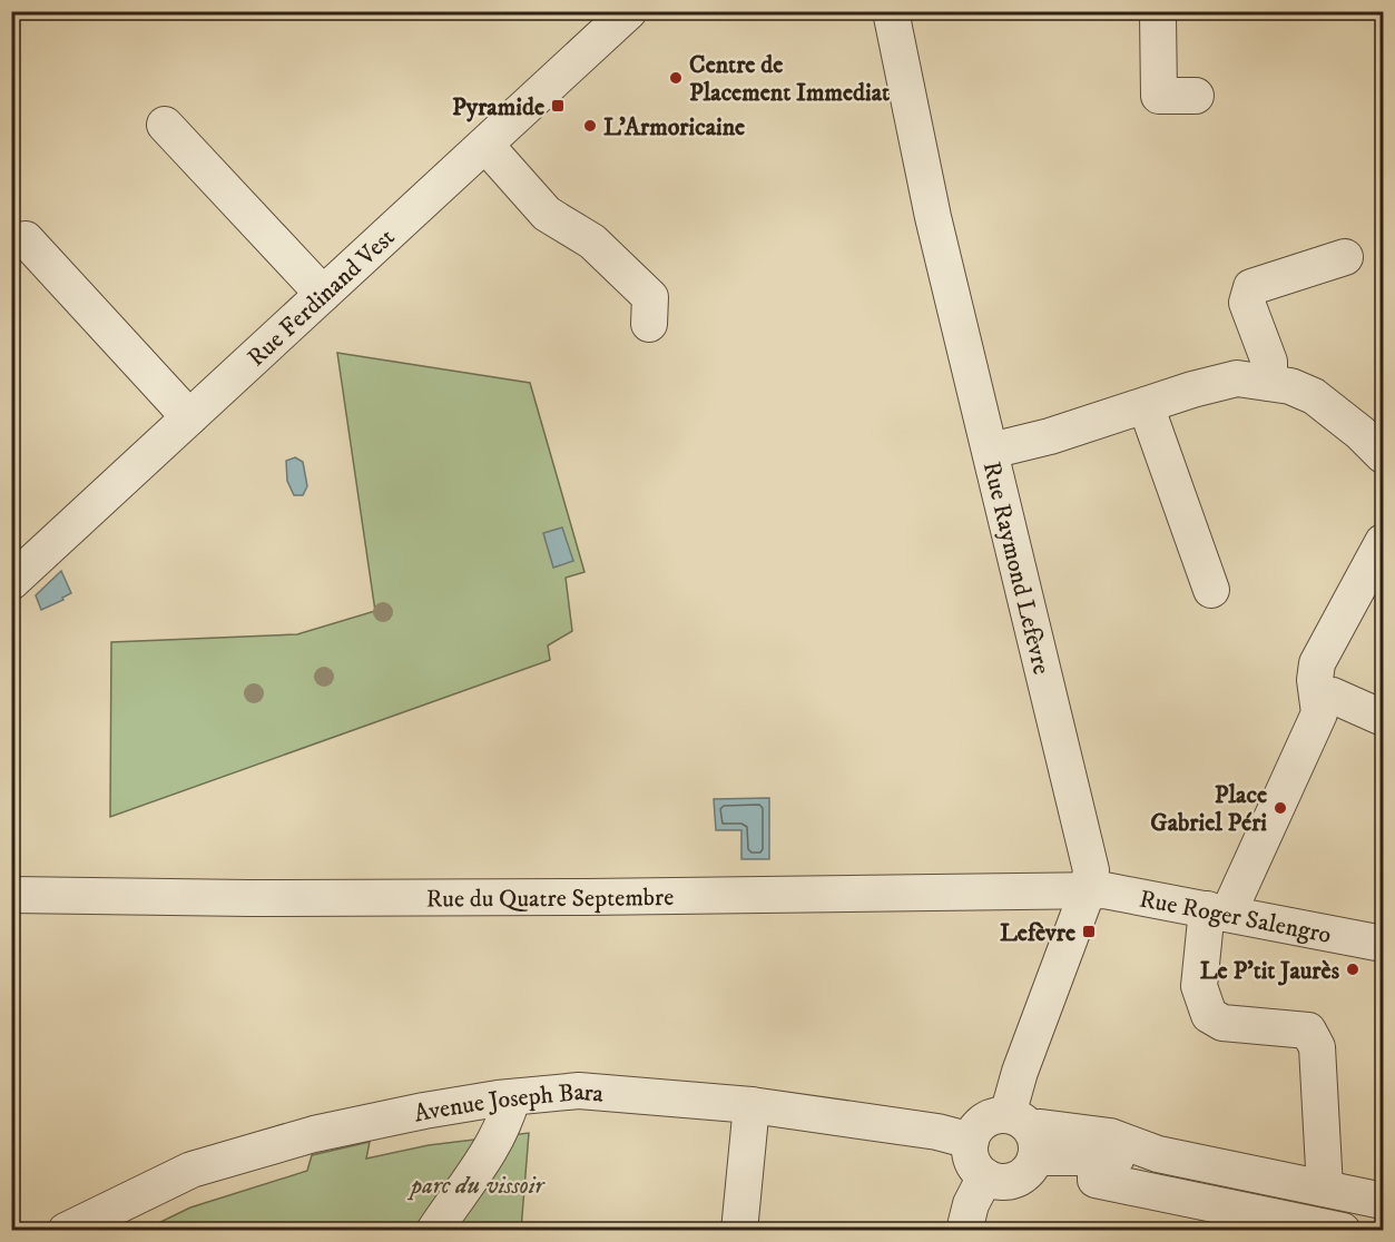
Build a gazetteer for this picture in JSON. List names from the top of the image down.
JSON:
{
  "streets": {
    "street": [
      "Rue Ferdinand Vest",
      "Rue Raymond Lefèvre",
      "Rue du Quatre Septembre",
      "Rue Roger Salengro",
      "Avenue Joseph Bara"
    ]
  },
  "crossings": [
    ["Rue Raymond Lefèvre", "Rue du Quatre Septembre"],
    ["Rue Raymond Lefèvre", "Rue Roger Salengro"],
    ["Rue Raymond Lefèvre", "Avenue Joseph Bara"],
    ["Rue du Quatre Septembre", "Rue Roger Salengro"]
  ],
  "parks": ["parc du vissoir"],
  "places": {
    "other": [
      "Centre de Placement Immediat",
      "L'Armoricaine",
      "Place Gabriel Péri",
      "Le P’tit Jaurès"
    ],
    "transit": ["Pyramide", "Lefèvre"]
  }
}
